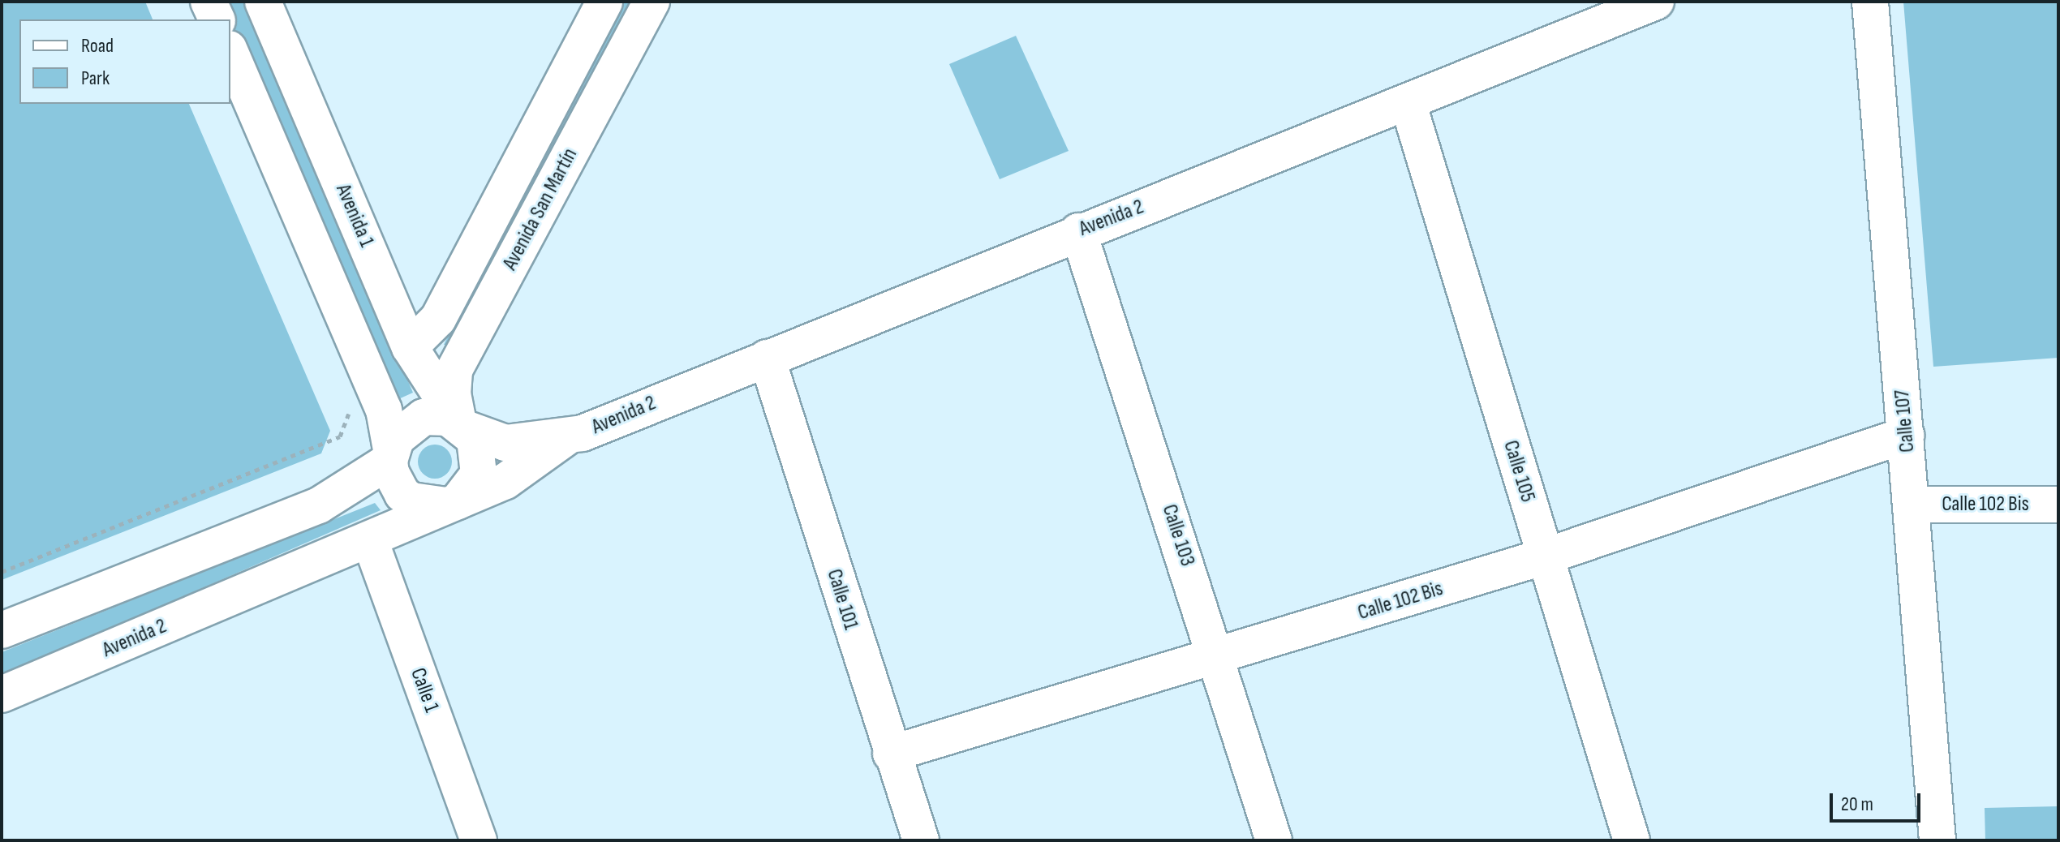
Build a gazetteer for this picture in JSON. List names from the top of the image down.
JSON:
{
  "streets": {
    "street": [
      "Avenida San Martín",
      "Avenida 1",
      "Avenida 2",
      "Calle 107",
      "Calle 105",
      "Calle 102 Bis",
      "Calle 103",
      "Calle 101",
      "Calle 1"
    ]
  },
  "crossings": [
    ["Avenida San Martín", "Avenida 1"],
    ["Avenida San Martín", "Avenida 2"],
    ["Avenida 1", "Avenida 2"],
    ["Avenida 2", "Calle 105"],
    ["Avenida 2", "Calle 103"],
    ["Avenida 2", "Calle 101"],
    ["Avenida 2", "Calle 1"],
    ["Calle 107", "Calle 102 Bis"],
    ["Calle 105", "Calle 102 Bis"],
    ["Calle 102 Bis", "Calle 103"],
    ["Calle 102 Bis", "Calle 101"]
  ],
  "legend": ["Road", "Park"],
  "scale_bar": "20 m"
}
